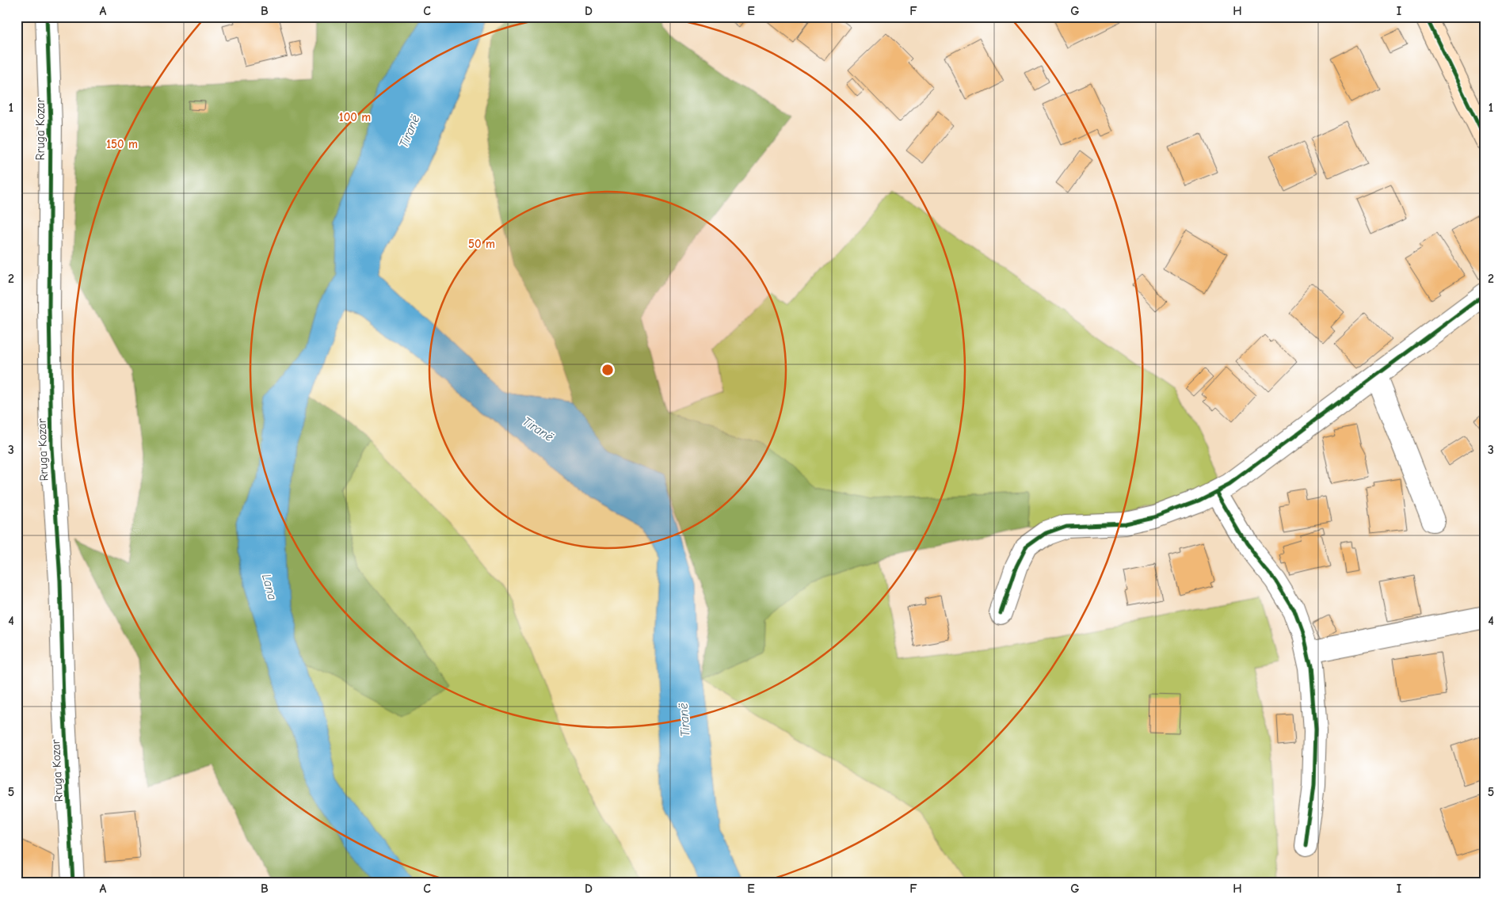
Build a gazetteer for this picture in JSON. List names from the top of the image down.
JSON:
{
  "streets": {
    "street": ["Rruga Kozar"]
  },
  "water": ["Tiranë", "Lana"],
  "grid": {
    "columns": [
      "A",
      "B",
      "C",
      "D",
      "E",
      "F",
      "G",
      "H",
      "I"
    ],
    "rows": [
      "1",
      "2",
      "3",
      "4",
      "5"
    ]
  },
  "rings": ["100 m", "150 m", "50 m"]
}
